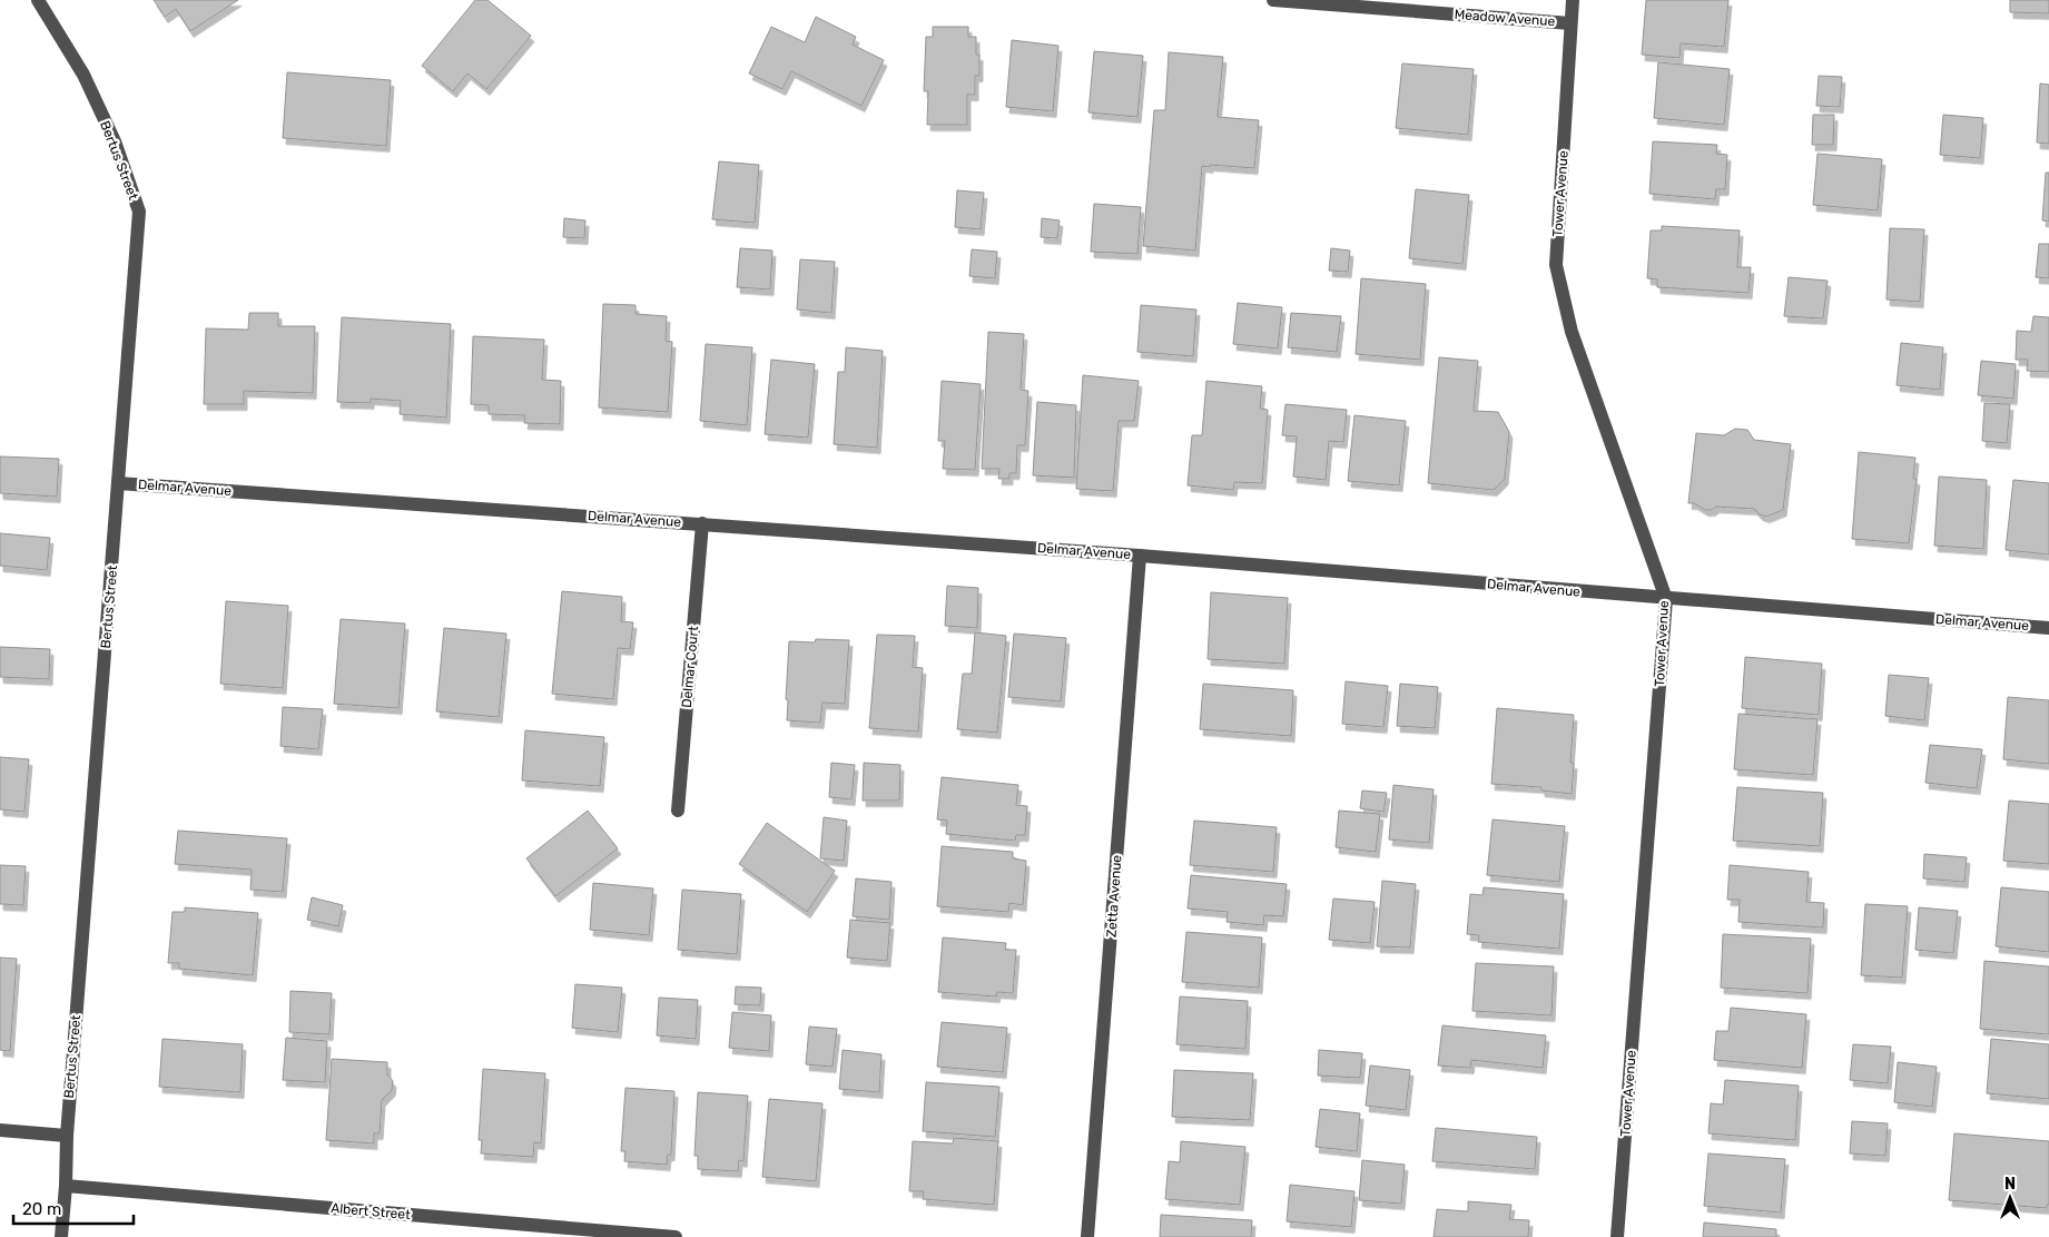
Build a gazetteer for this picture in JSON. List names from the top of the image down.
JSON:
{
  "streets": {
    "street": [
      "Meadow Avenue",
      "Bertus Street",
      "Tower Avenue",
      "Delmar Avenue",
      "Delmar Court",
      "Zetta Avenue",
      "Albert Street"
    ]
  },
  "crossings": [
    ["Meadow Avenue", "Tower Avenue"],
    ["Bertus Street", "Delmar Avenue"],
    ["Bertus Street", "Albert Street"],
    ["Tower Avenue", "Delmar Avenue"],
    ["Delmar Avenue", "Delmar Court"],
    ["Delmar Avenue", "Zetta Avenue"]
  ],
  "scale_bar": "20 m",
  "north": "top"
}
